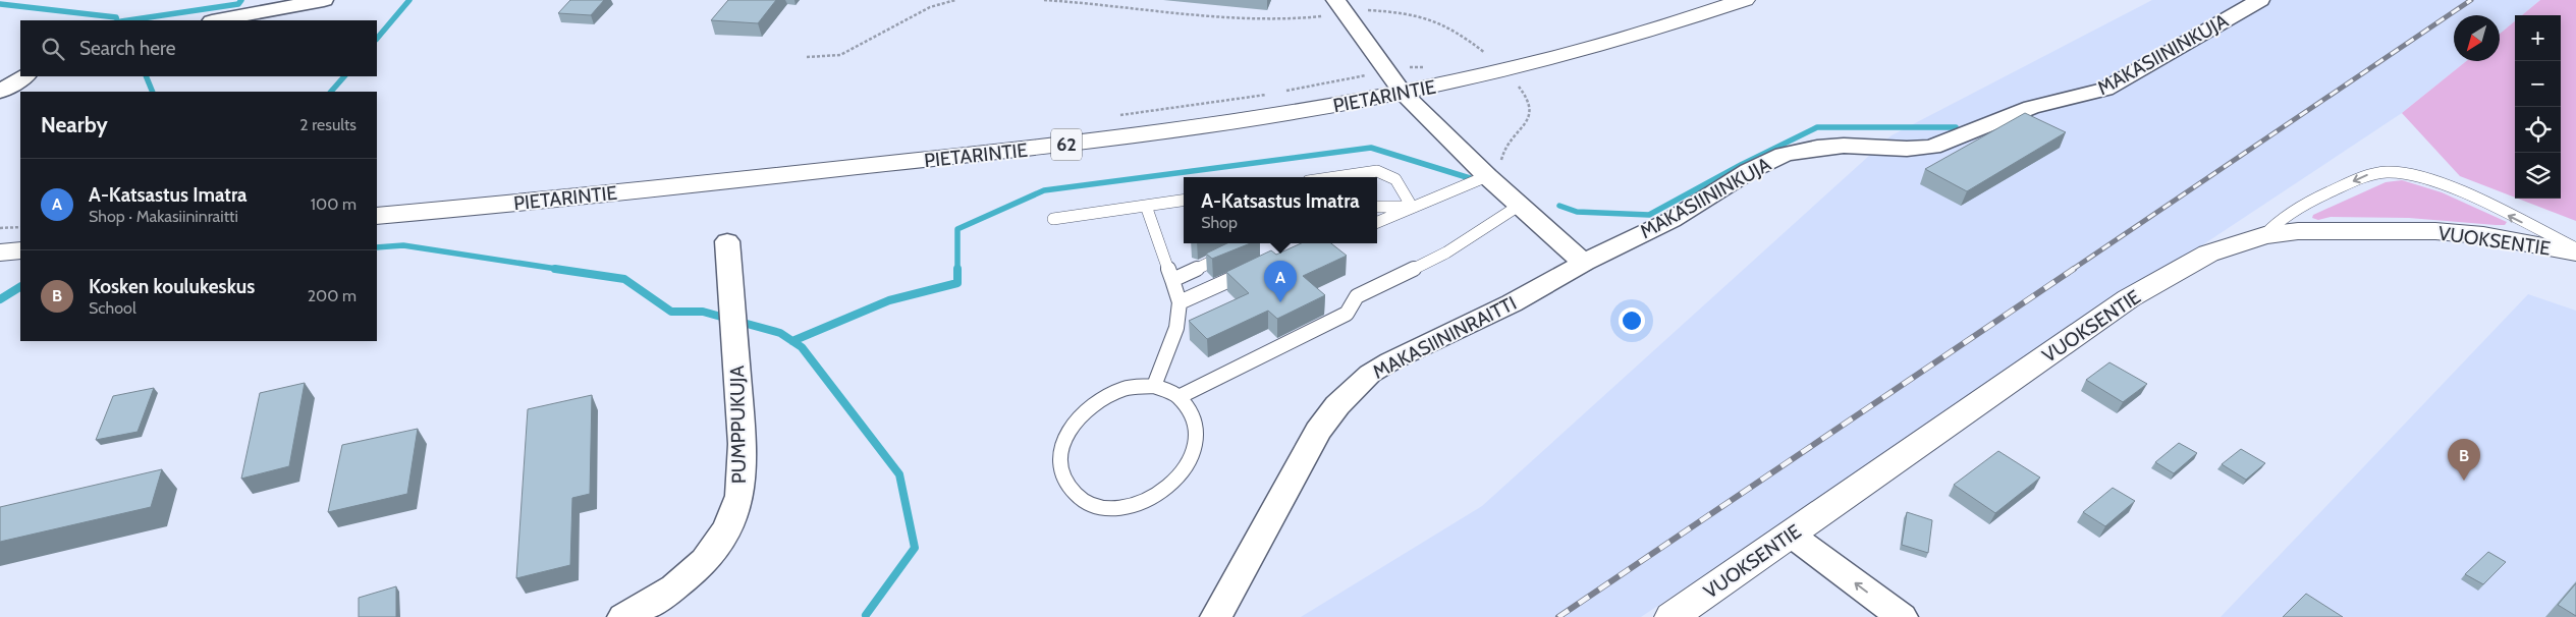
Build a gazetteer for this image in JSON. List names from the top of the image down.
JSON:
{
  "streets": {
    "main road": ["PIETARINTIE", "62", "VUOKSENTIE"],
    "street": ["MAKASIININKUJA", "MAKASIININRAITTI", "PUMPPUKUJA"]
  },
  "crossings": [
    ["MAKASIININKUJA", "MAKASIININRAITTI"]
  ],
  "north": "bottom left",
  "page": {
    "map_buttons": ["+", "−"],
    "search": "Search here",
    "heading": ["Nearby", "2 results"],
    "list": [
      {
        "mark": "A",
        "name": "A-Katsastus Imatra",
        "note": "Shop · Makasiininraitti",
        "value": "100 m"
      },
      {
        "mark": "B",
        "name": "Kosken koulukeskus",
        "note": "School",
        "value": "200 m"
      }
    ],
    "popup": ["A-Katsastus Imatra", "Shop"],
    "pins": ["A", "B"]
  }
}
